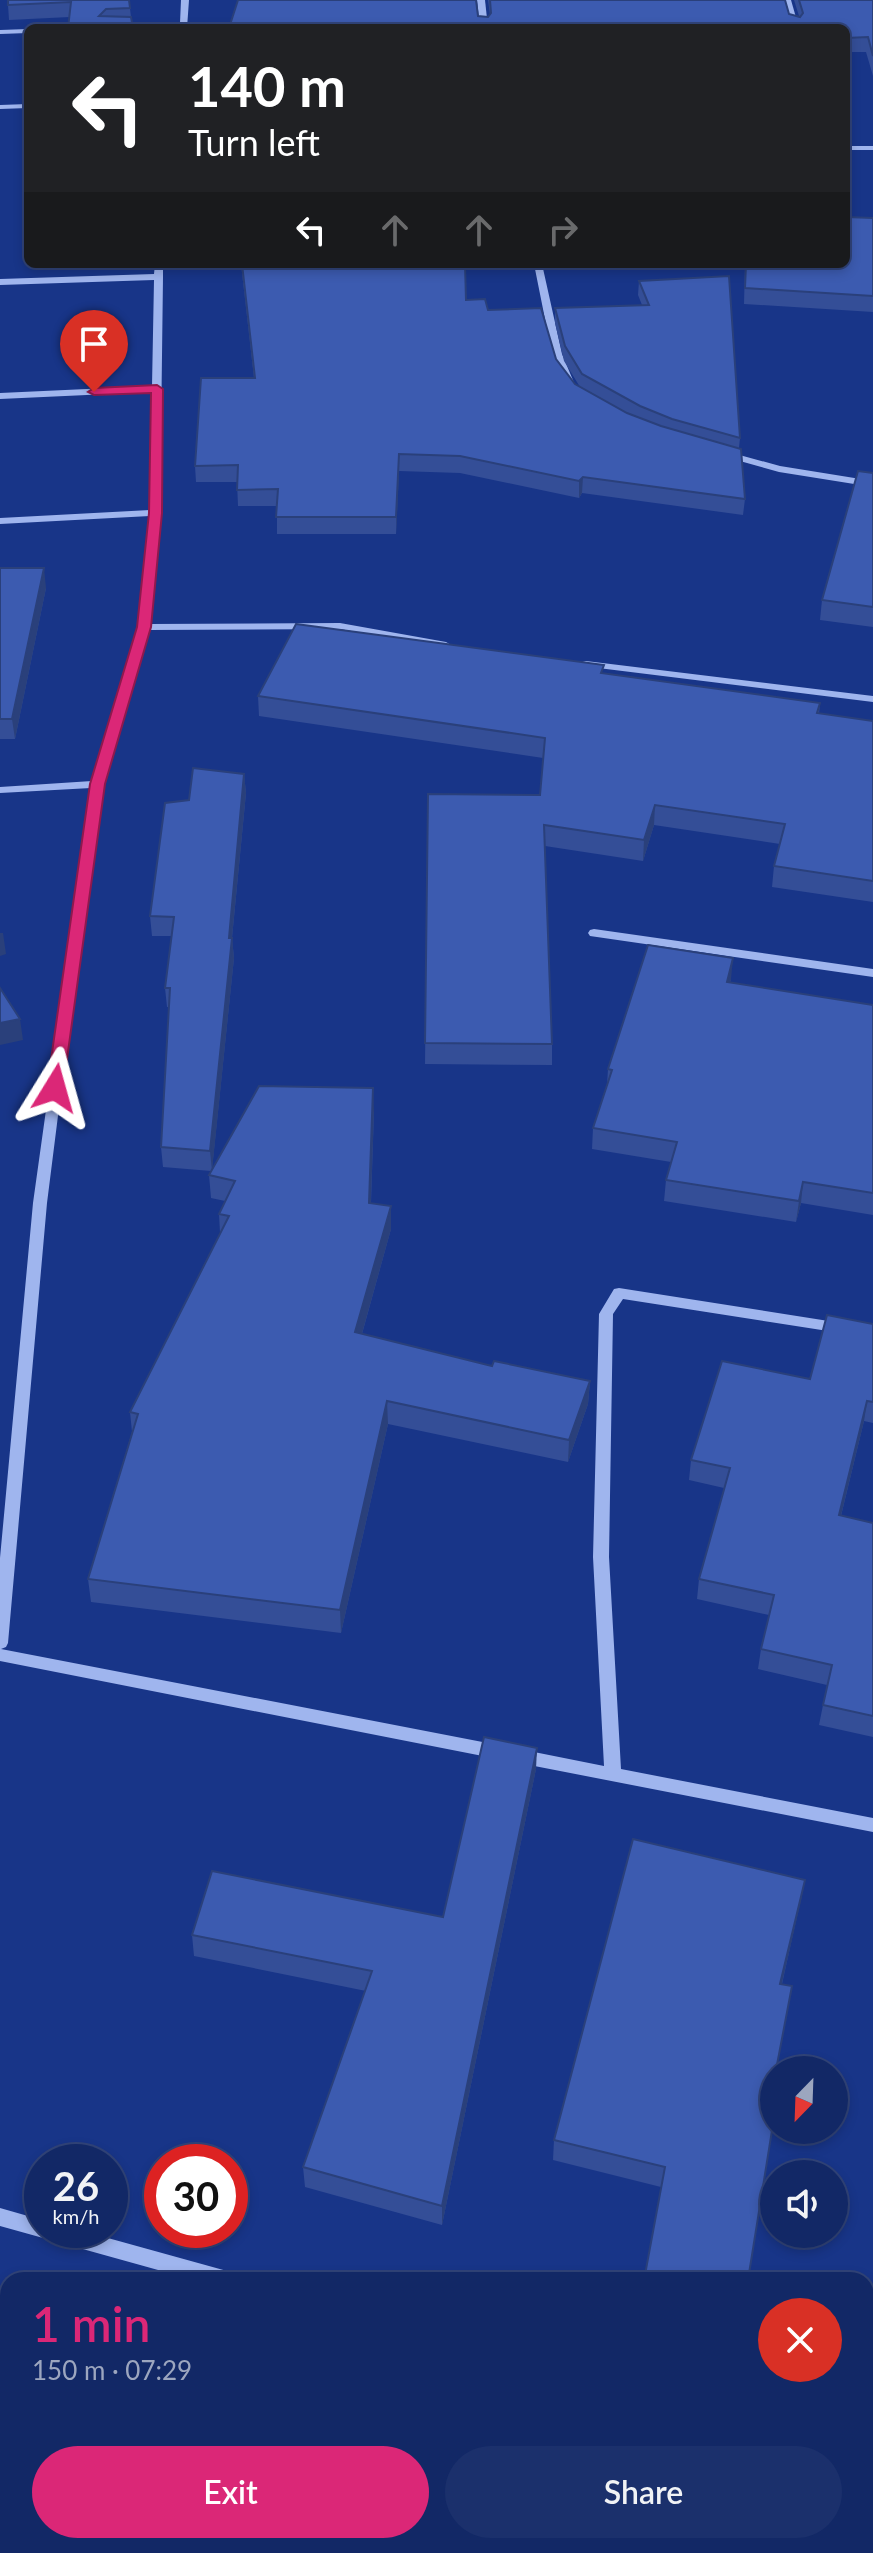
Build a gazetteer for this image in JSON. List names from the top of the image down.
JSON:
{
  "north": "bottom left",
  "page": {
    "turn": ["140 m", "Turn left"],
    "speed": "26 km/h",
    "limit": "30",
    "heading": ["1 min", "150 m · 07:29"],
    "buttons": ["Exit", "Share"]
  }
}
